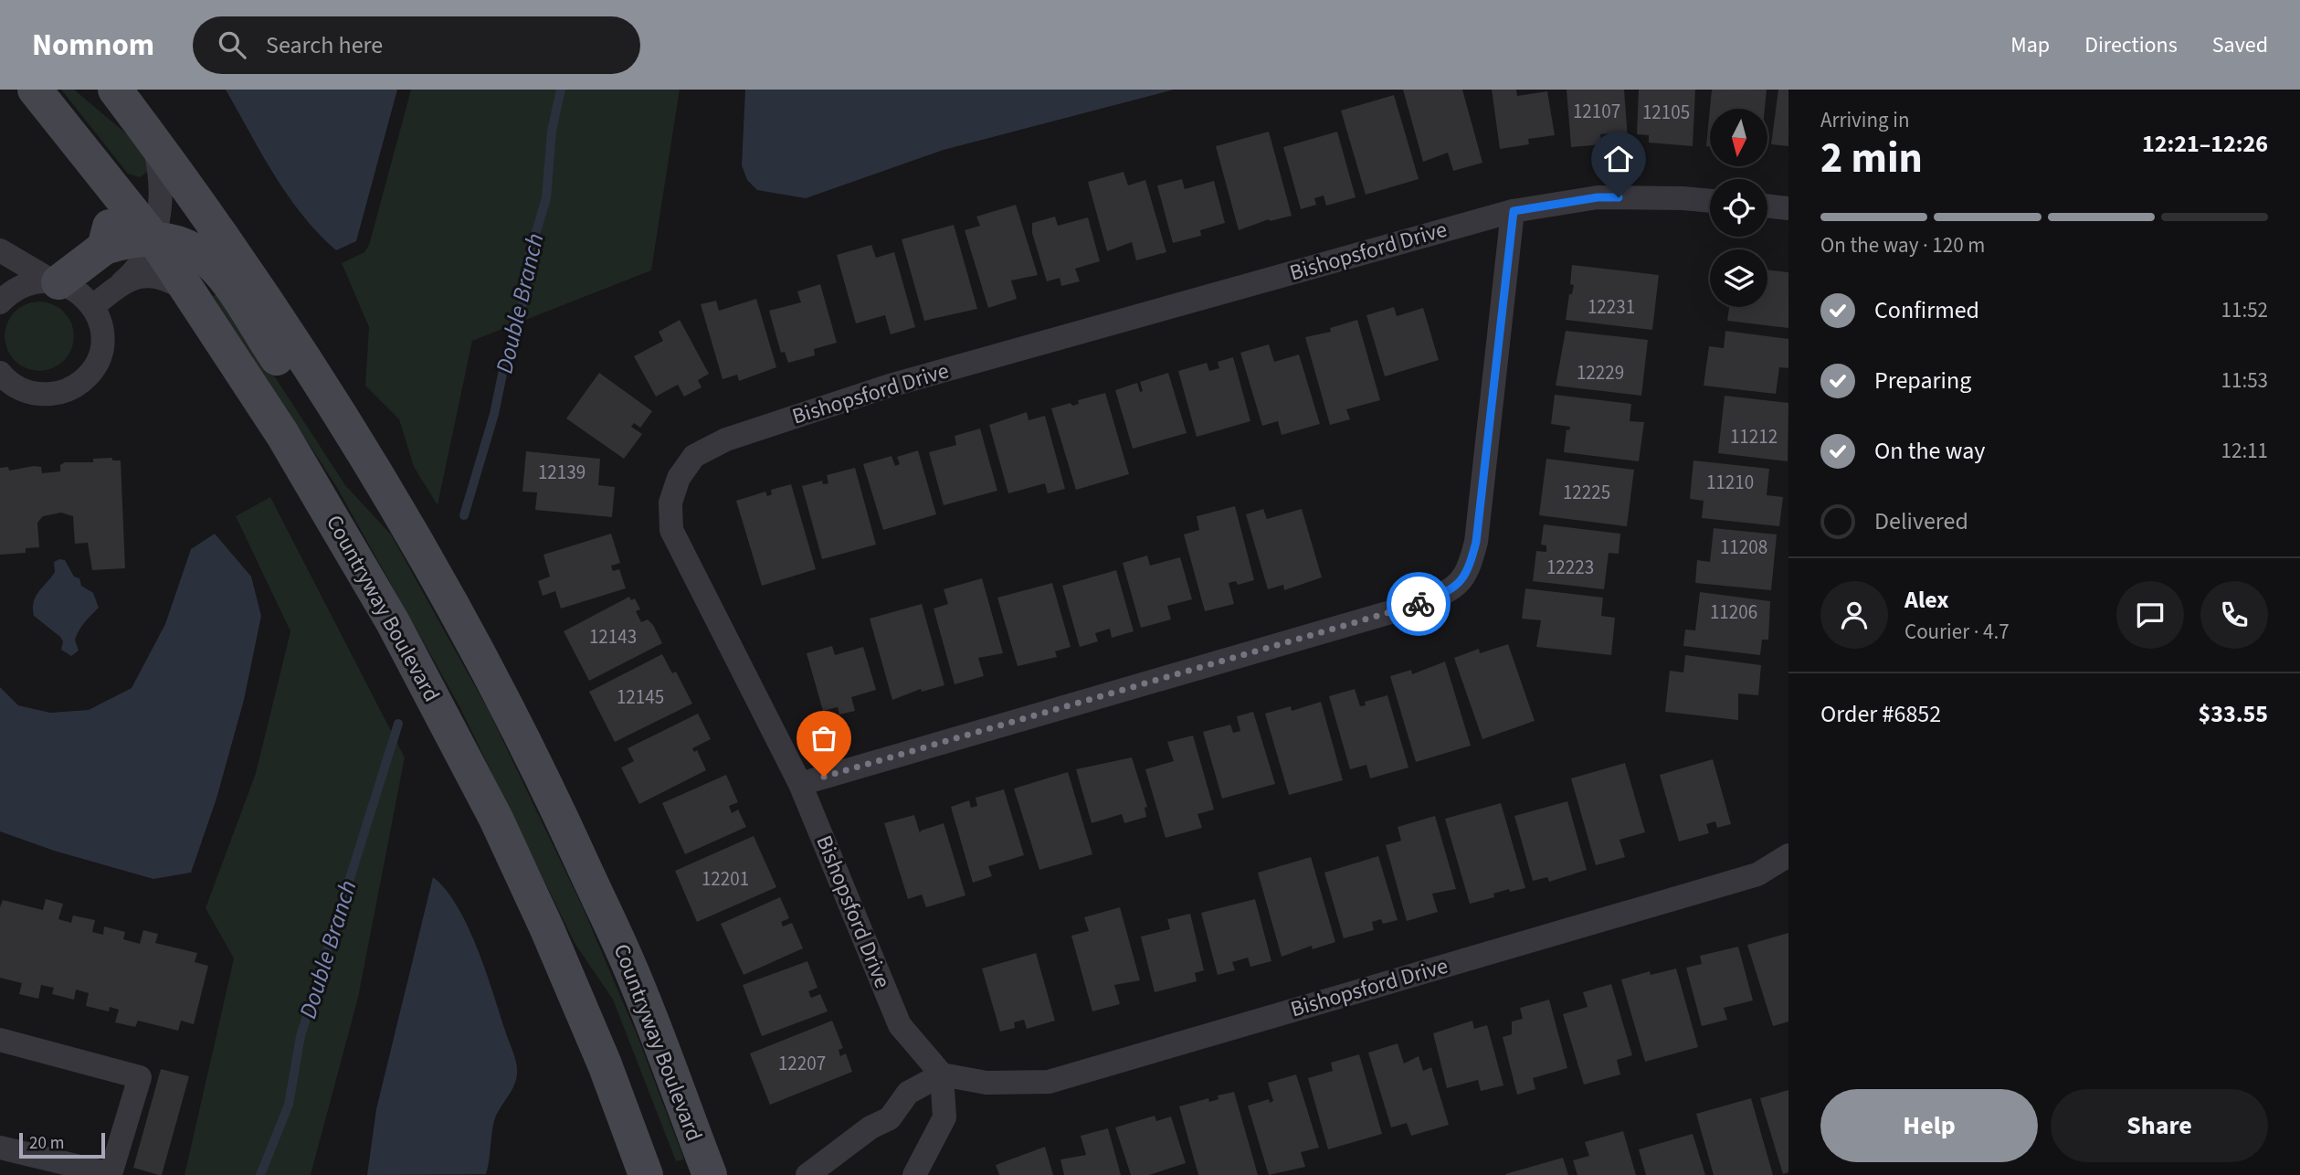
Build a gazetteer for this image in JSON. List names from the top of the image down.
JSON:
{
  "streets": {
    "street": ["Bishopsford Drive", "Countryway Boulevard"]
  },
  "water": ["Double Branch"],
  "house_numbers": [
    "12107",
    "12105",
    "12231",
    "12229",
    "11212",
    "12139",
    "11210",
    "12225",
    "11208",
    "12223",
    "11206",
    "12143",
    "12145",
    "12201",
    "12207"
  ],
  "scale_bar": "20 m",
  "north": "bottom",
  "page": {
    "header": "Nomnom",
    "search": "Search here",
    "nav": ["Map", "Directions", "Saved"],
    "heading": ["2 min", "Arriving in", "12:21–12:26"],
    "panel": [
      "Alex",
      "Courier · 4.7",
      "Order #6852",
      "$33.55"
    ],
    "bar": "On the way · 120 m",
    "list": [
      ["Confirmed", "11:52"],
      ["Preparing", "11:53"],
      ["On the way", "12:11"],
      "Delivered"
    ],
    "buttons": ["Help", "Share"],
    "scale": "20 m"
  }
}
